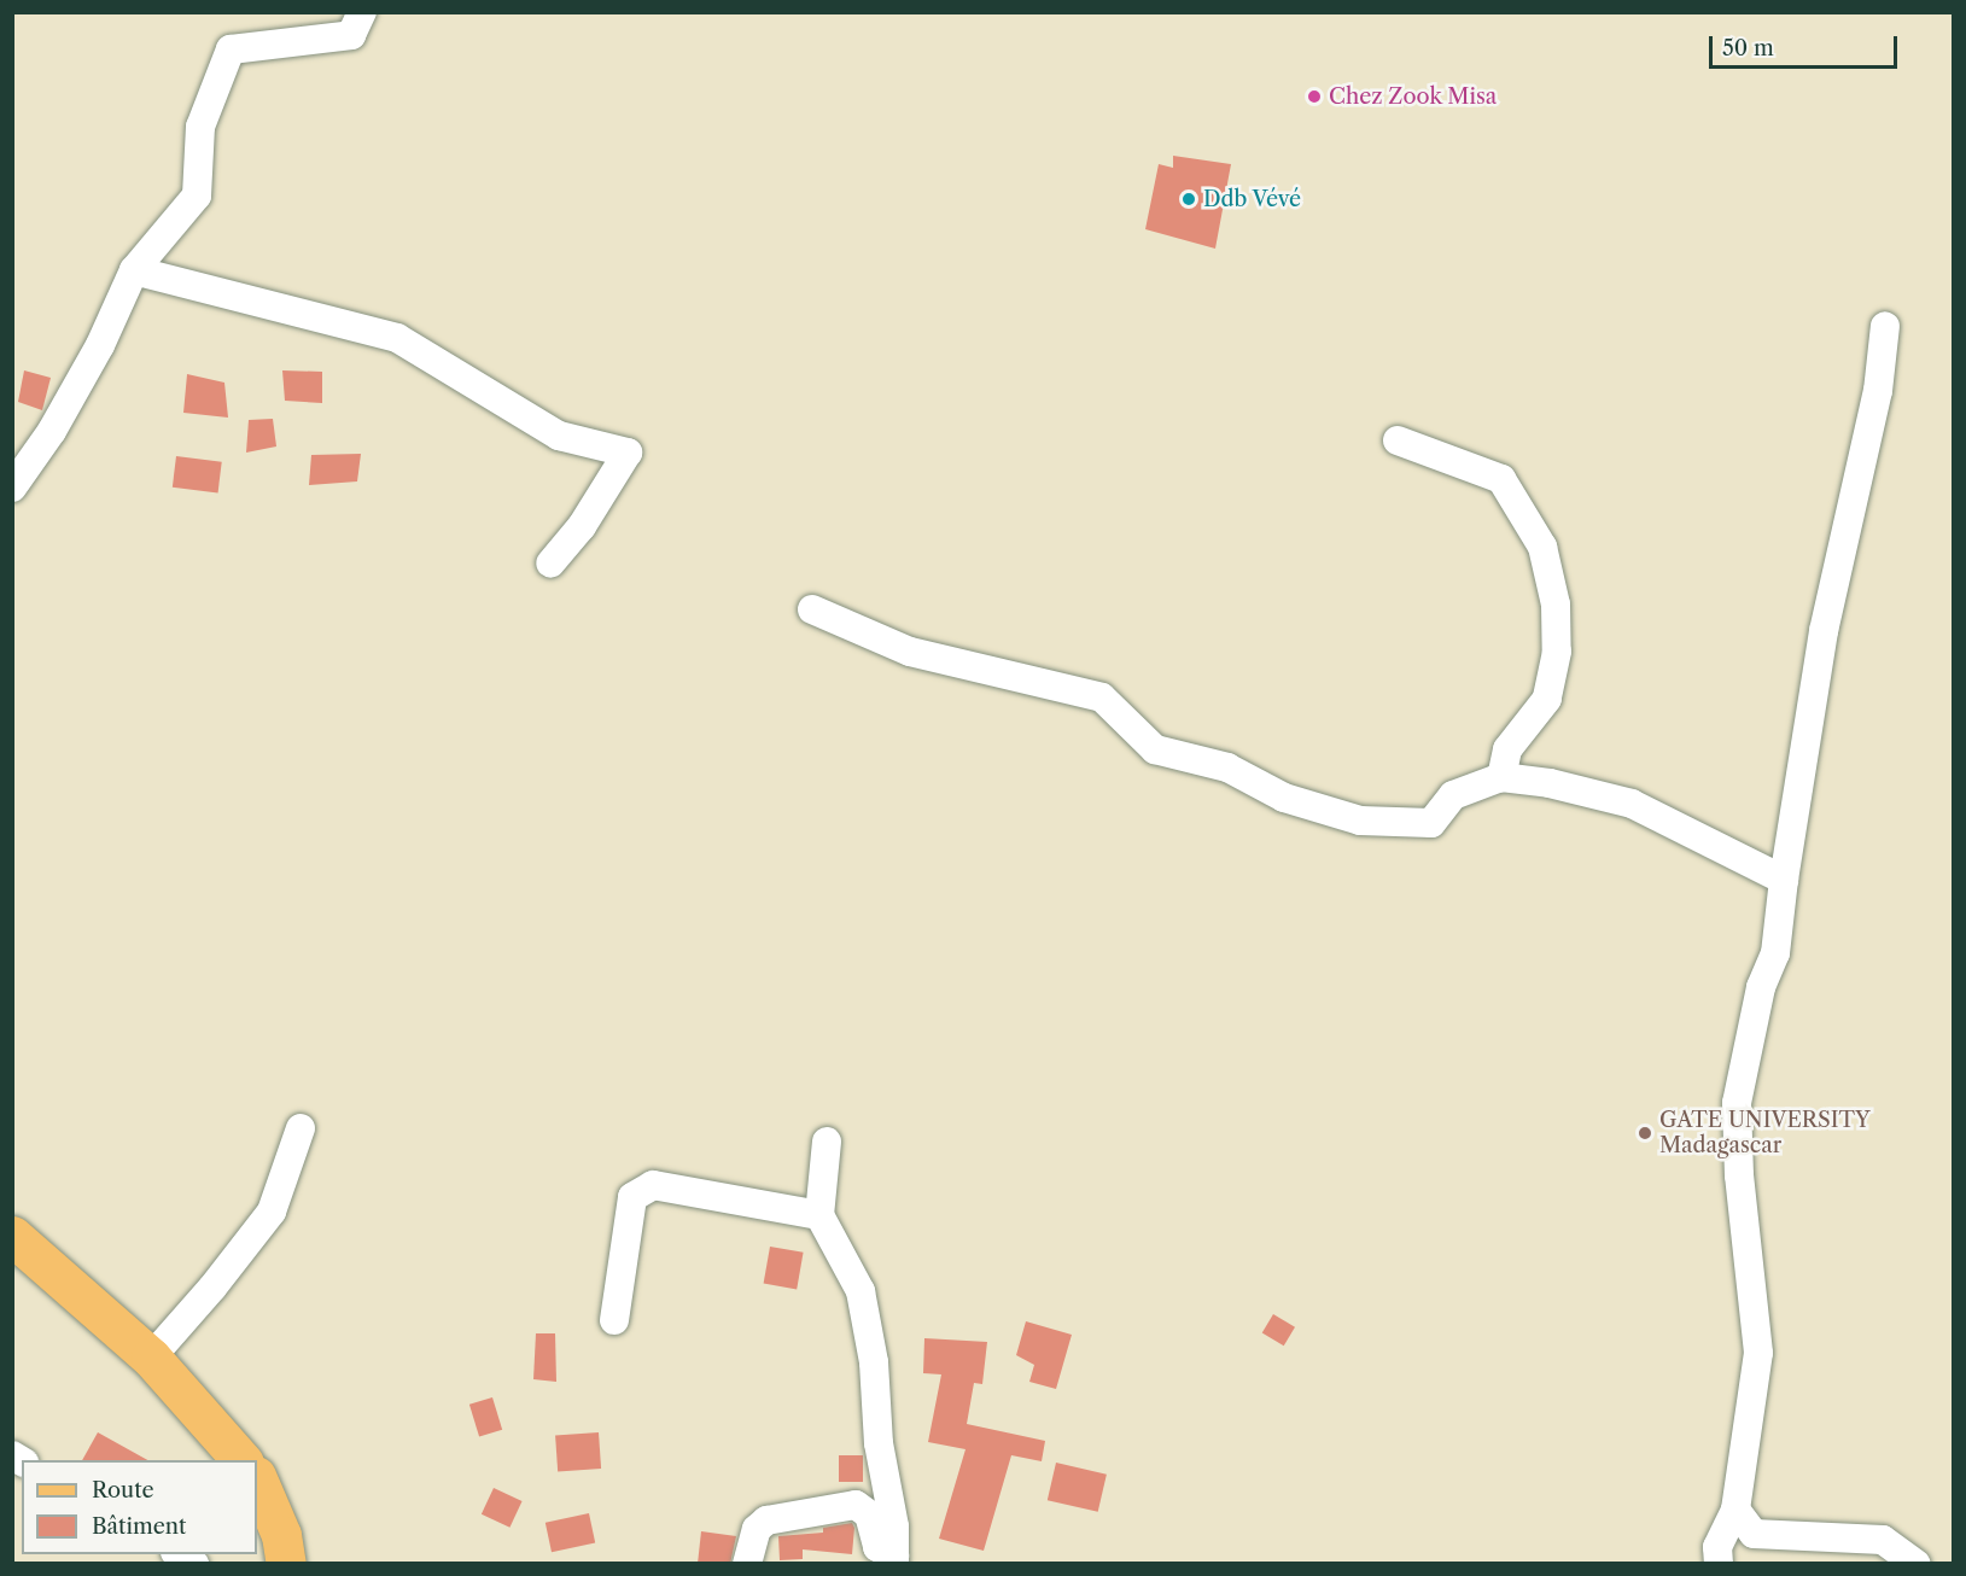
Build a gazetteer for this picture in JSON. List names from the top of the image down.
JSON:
{
  "places": ["Chez Zook Misa", "Ddb Vévé", "GATE UNIVERSITY Madagascar"],
  "legend": ["Route", "Bâtiment"],
  "scale_bar": "50 m"
}
